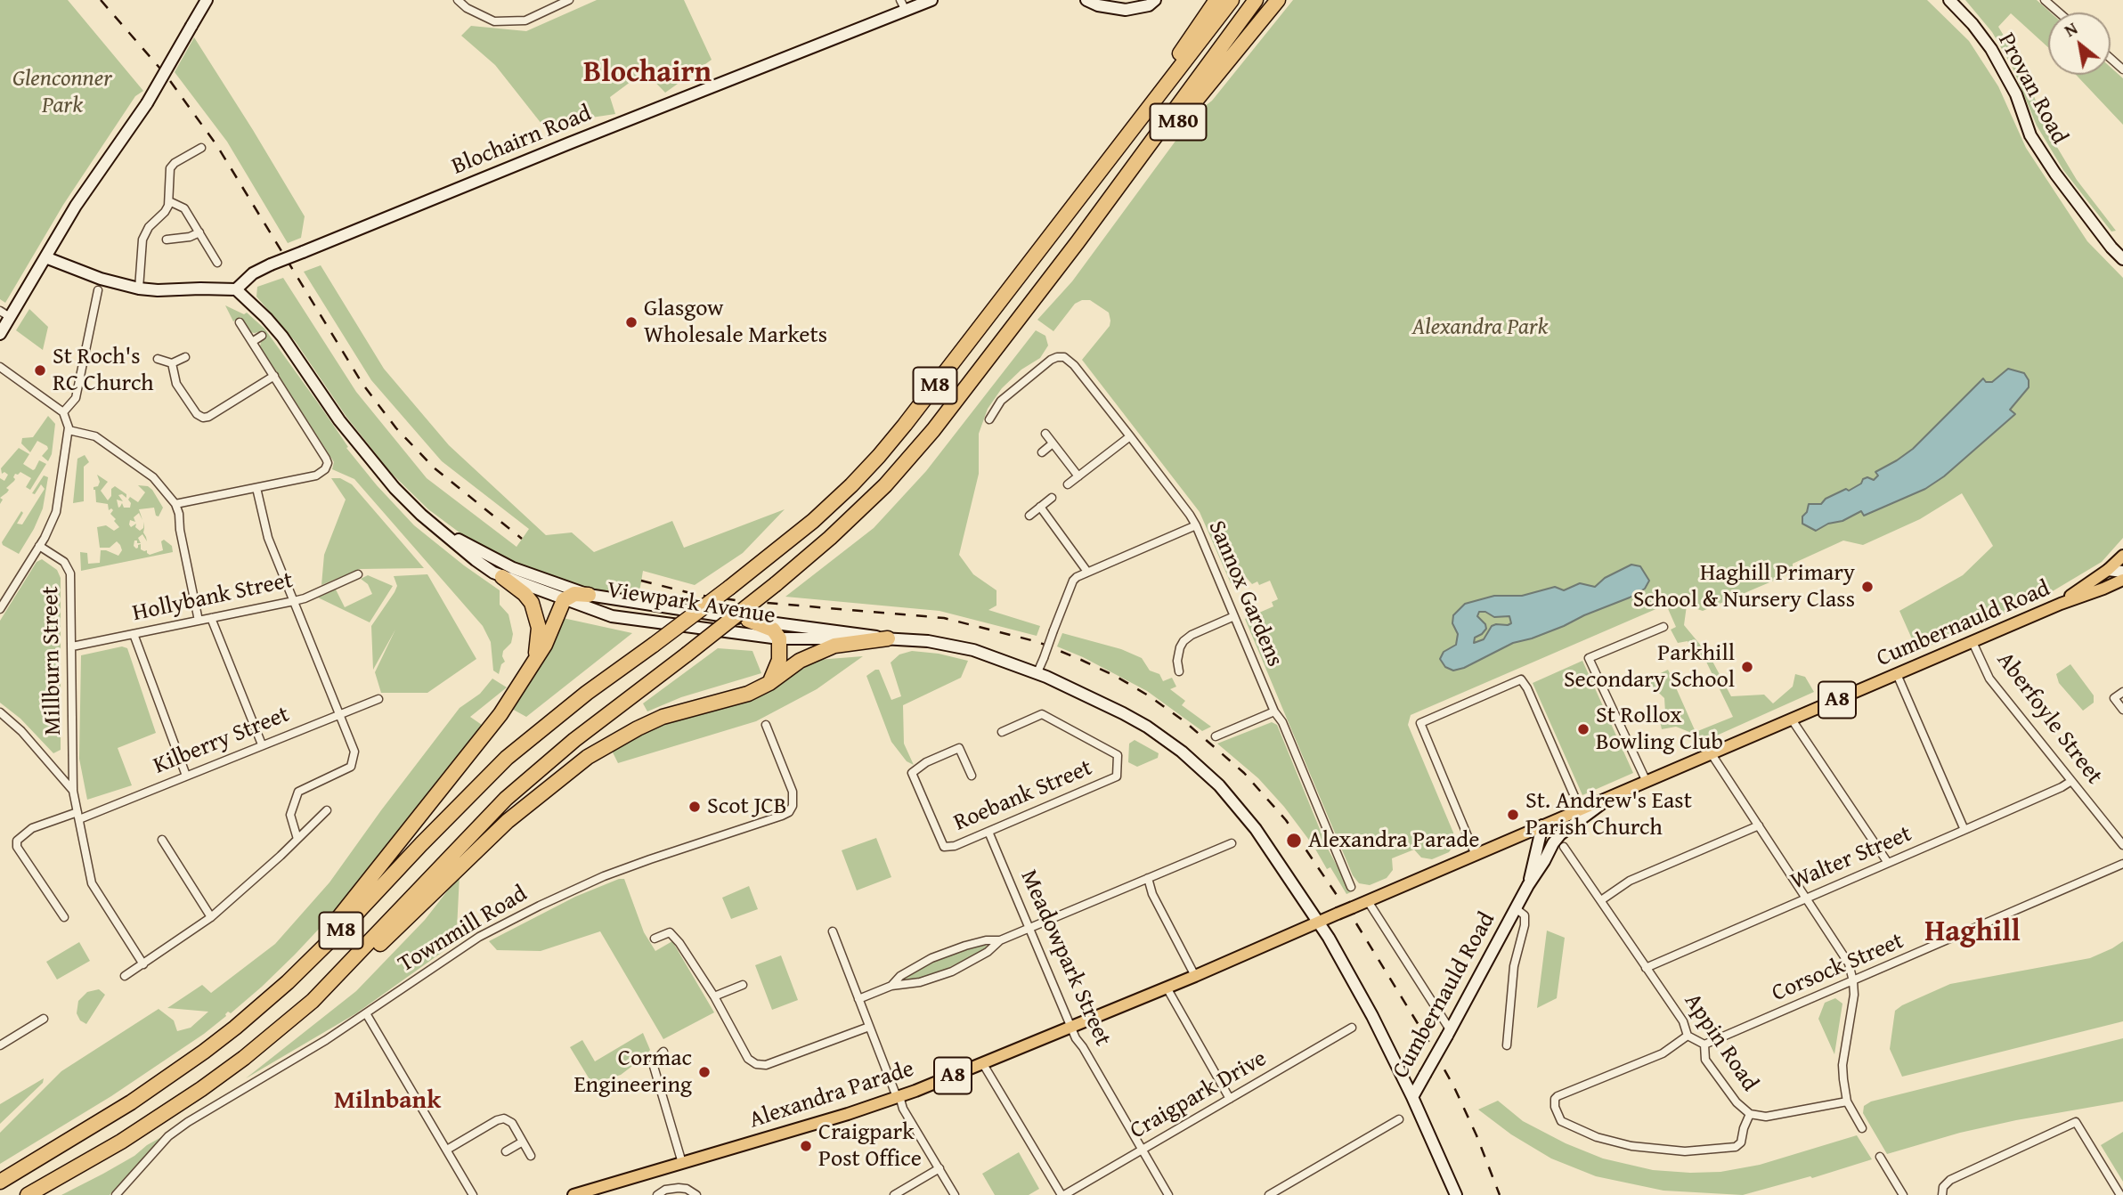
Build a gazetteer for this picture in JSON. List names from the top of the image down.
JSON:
{
  "streets": {
    "highway": ["M80", "M8"],
    "main road": ["Cumbernauld Road", "A8", "Alexandra Parade"],
    "street": [
      "Provan Road",
      "Blochairn Road",
      "Sannox Gardens",
      "Hollybank Street",
      "Viewpark Avenue",
      "Millburn Street",
      "Aberfoyle Street",
      "Kilberry Street",
      "Roebank Street",
      "Walter Street",
      "Townmill Road",
      "Meadowpark Street",
      "Corsock Street",
      "Appin Road",
      "Craigpark Drive"
    ]
  },
  "crossings": [
    ["M80", "M8"],
    ["Blochairn Road", "Viewpark Avenue"],
    ["Hollybank Street", "Millburn Street"],
    ["Viewpark Avenue", "Cumbernauld Road"],
    ["Viewpark Avenue", "Alexandra Parade"],
    ["Cumbernauld Road", "A8"],
    ["Cumbernauld Road", "Aberfoyle Street"],
    ["Cumbernauld Road", "Alexandra Parade"],
    ["Millburn Street", "Kilberry Street"],
    ["Aberfoyle Street", "Walter Street"],
    ["Roebank Street", "Meadowpark Street"],
    ["Walter Street", "Appin Road"],
    ["Meadowpark Street", "Alexandra Parade"],
    ["Meadowpark Street", "Craigpark Drive"],
    ["Corsock Street", "Appin Road"]
  ],
  "districts": ["Blochairn", "Haghill", "Milnbank"],
  "parks": ["Glenconner Park", "Alexandra Park"],
  "places": [
    "Glasgow Wholesale Markets",
    "St Roch's RC Church",
    "Haghill Primary School & Nursery Class",
    "Parkhill Secondary School",
    "St Rollox Bowling Club",
    "Scot JCB",
    "St. Andrew's East Parish Church",
    "Alexandra Parade",
    "Cormac Engineering",
    "Craigpark Post Office"
  ],
  "north": "top left"
}
